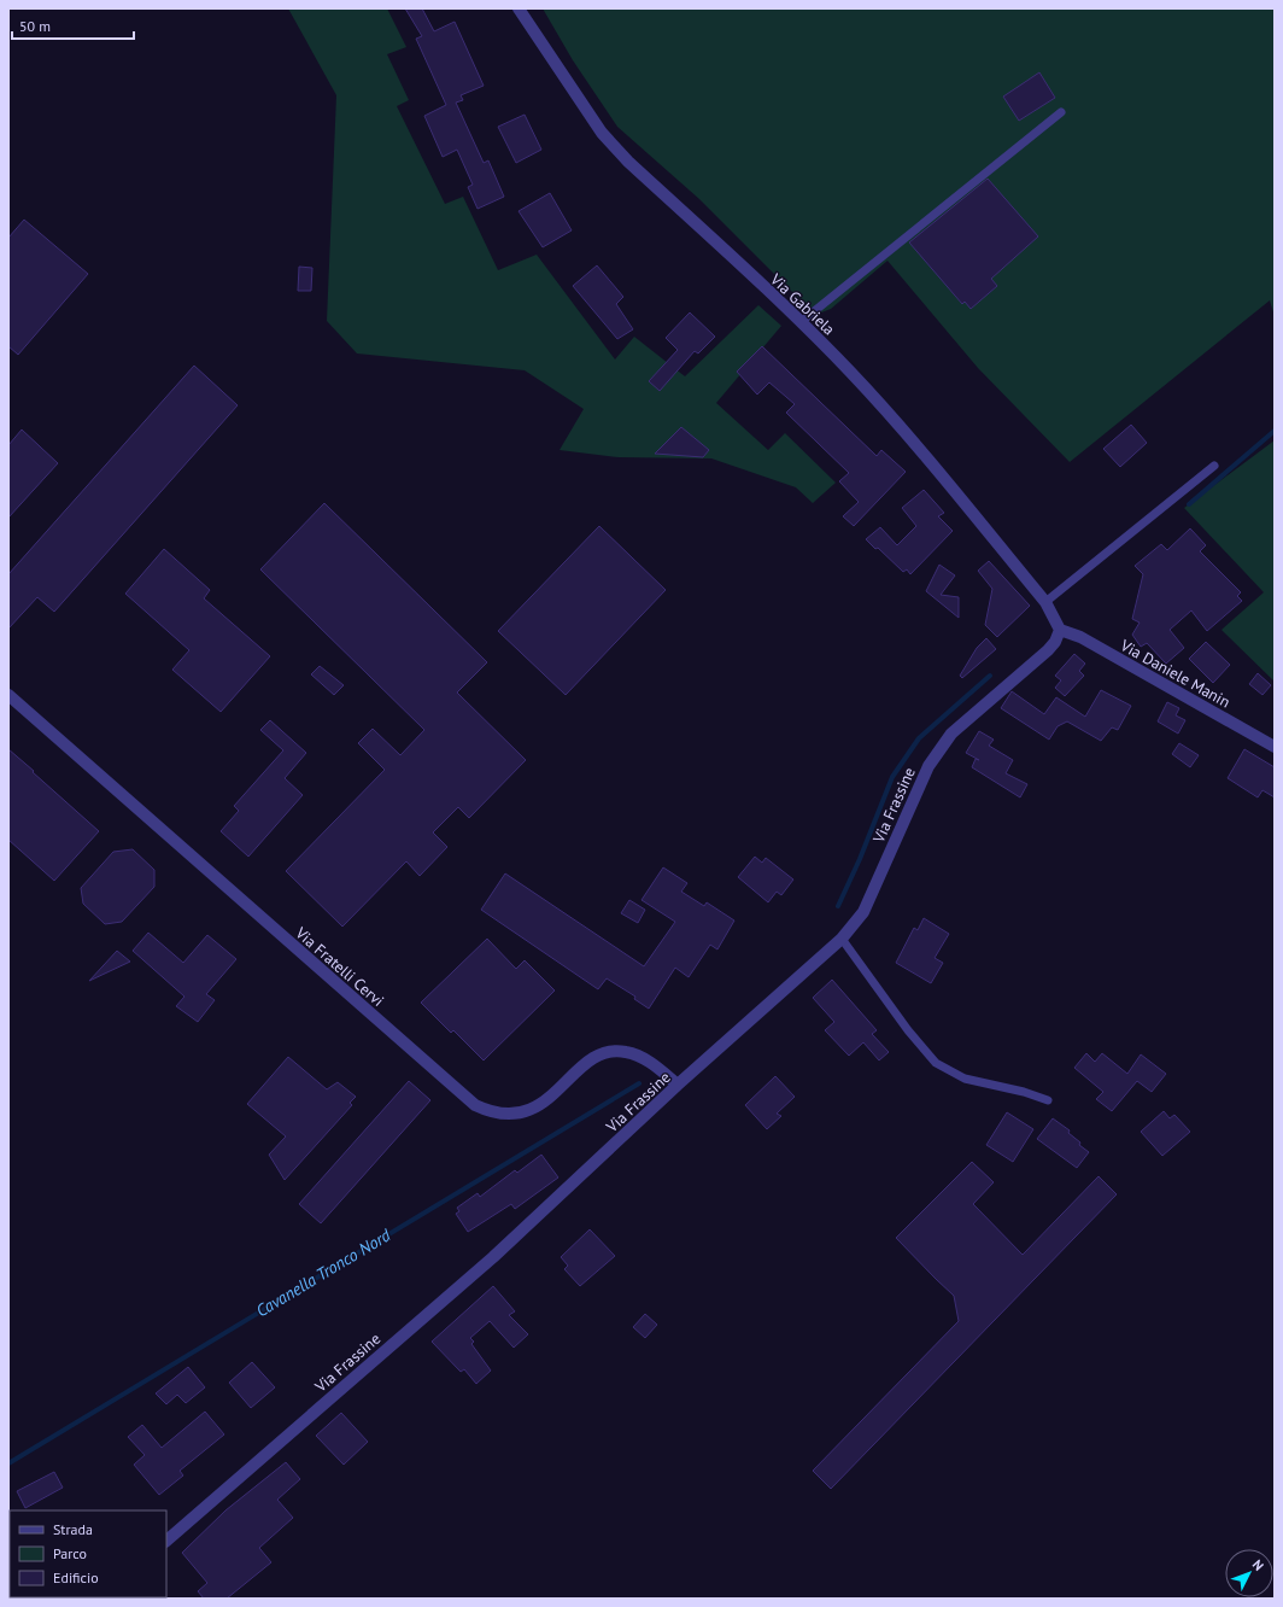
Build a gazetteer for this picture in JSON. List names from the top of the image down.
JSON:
{
  "streets": {
    "street": [
      "Via Gabriela",
      "Via Daniele Manin",
      "Via Frassine",
      "Via Fratelli Cervi"
    ]
  },
  "crossings": [
    ["Via Gabriela", "Via Daniele Manin"],
    ["Via Gabriela", "Via Frassine"],
    ["Via Daniele Manin", "Via Frassine"],
    ["Via Frassine", "Via Fratelli Cervi"]
  ],
  "water": ["Cavanella Tronco Nord"],
  "legend": ["Strada", "Parco", "Edificio"],
  "scale_bar": "50 m",
  "north": "top right"
}
